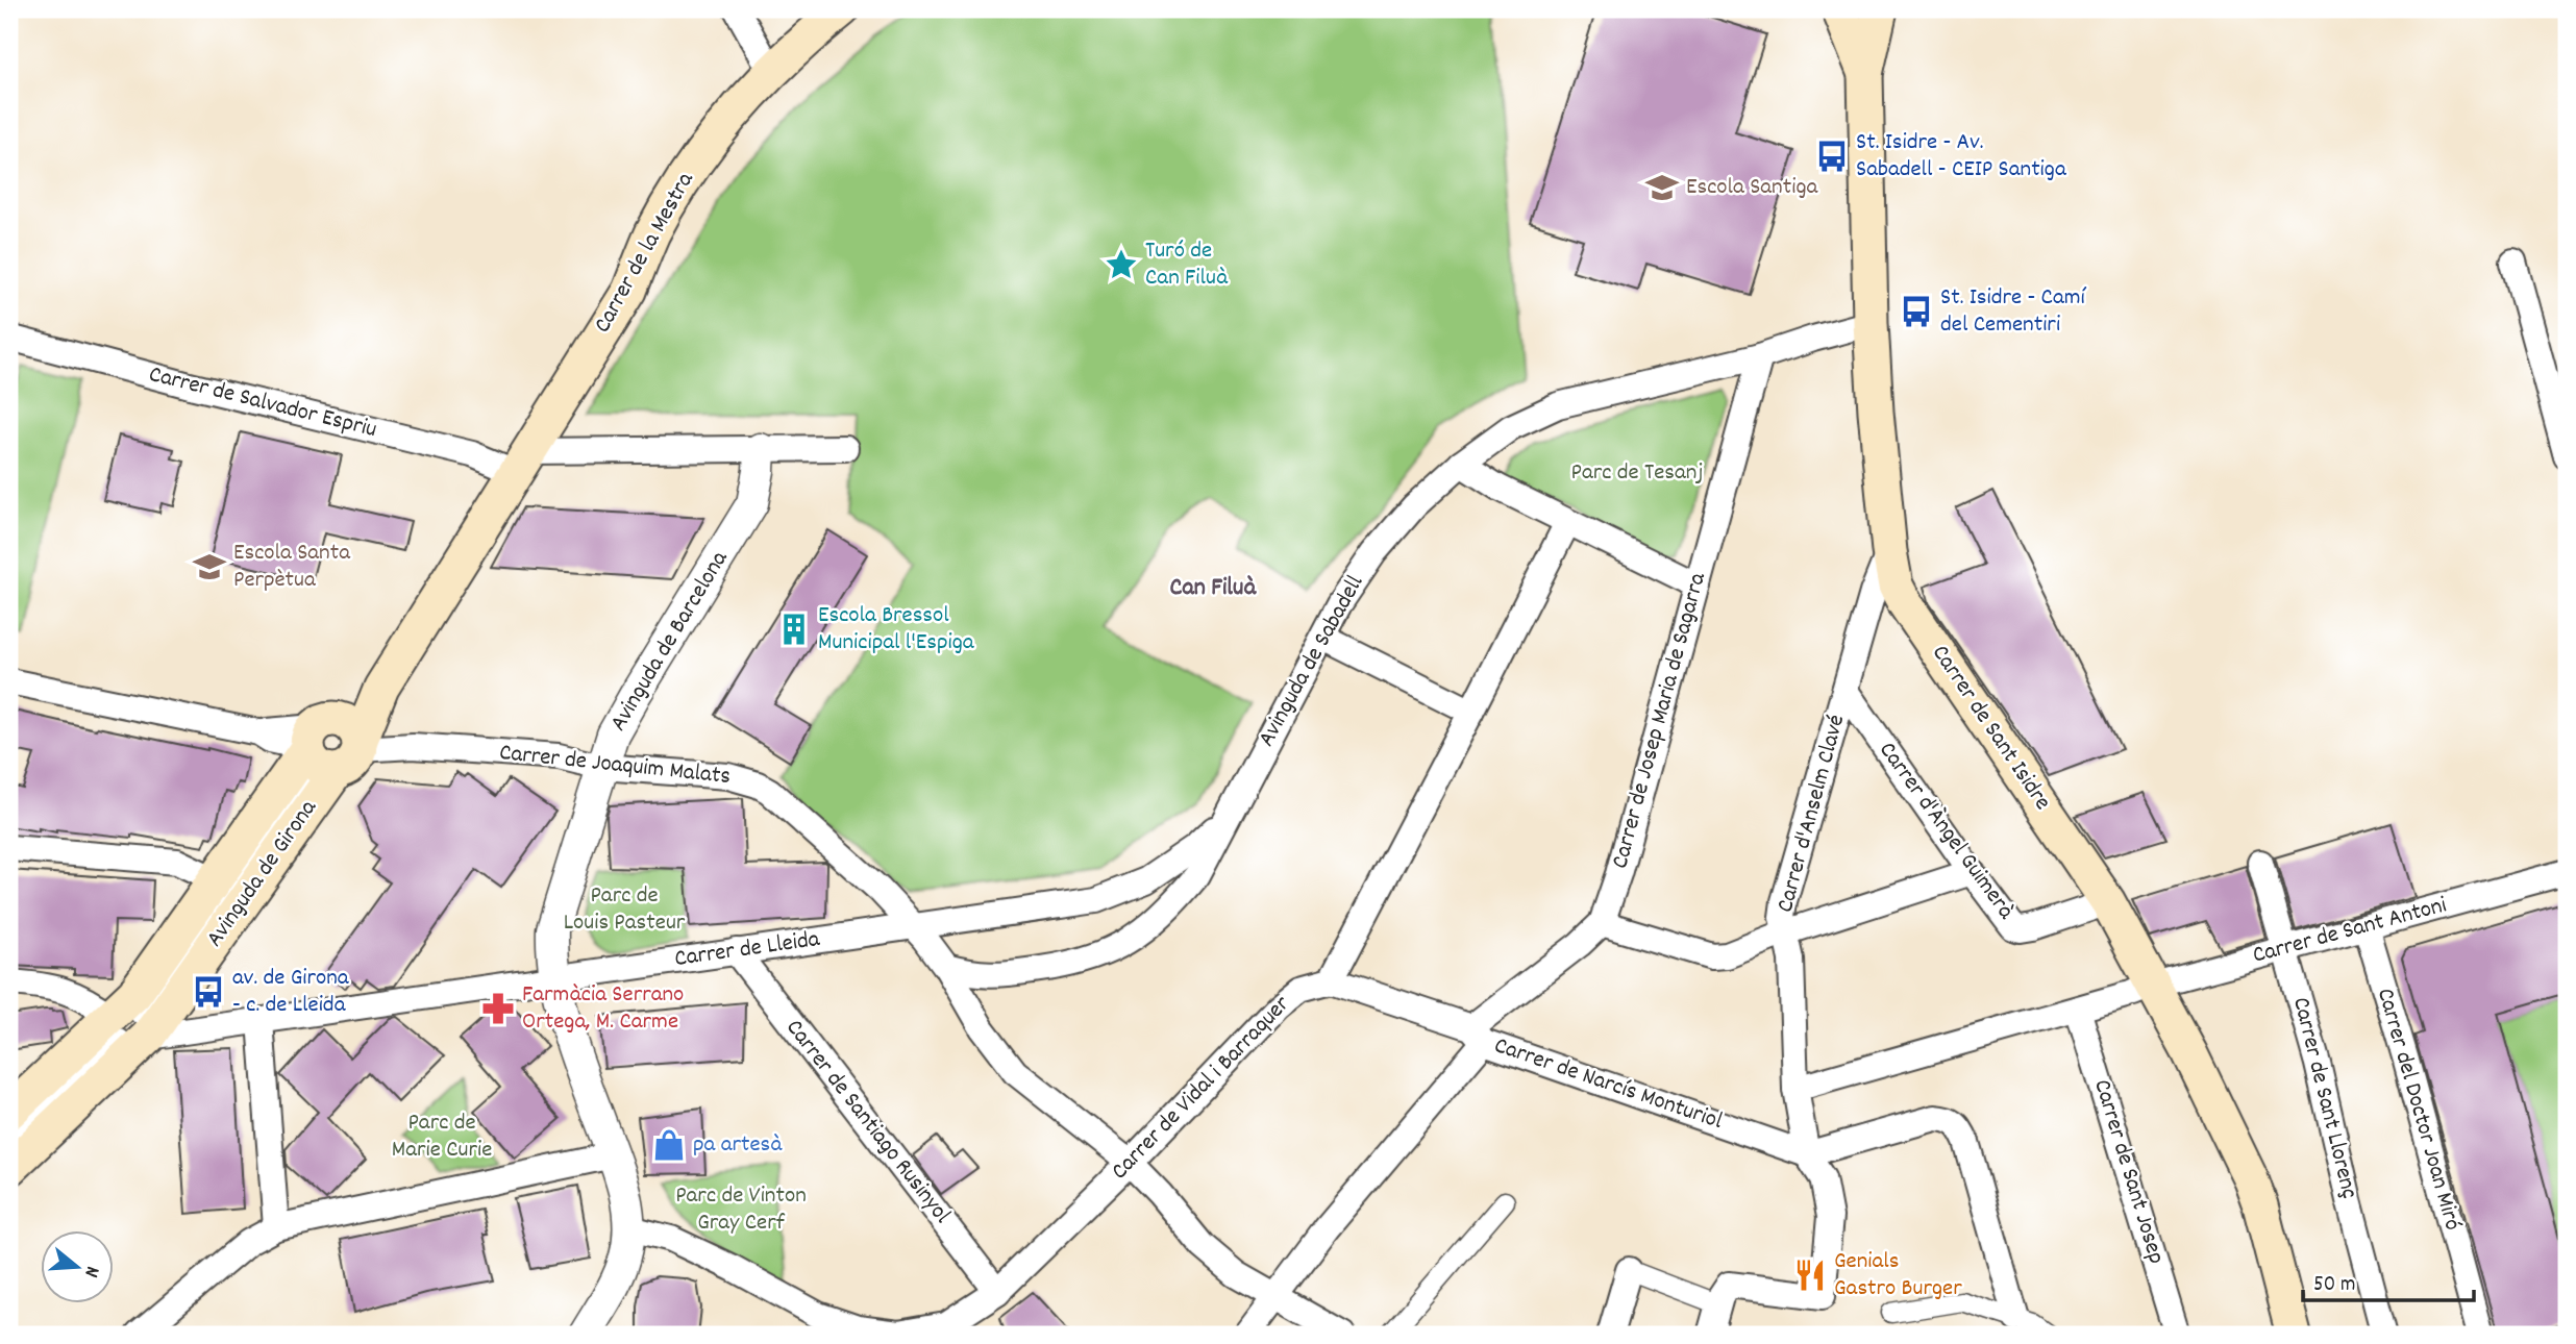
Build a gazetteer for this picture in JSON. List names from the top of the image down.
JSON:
{
  "streets": {
    "main road": ["Carrer de la Mestra", "Carrer de Sant Isidre", "Avinguda de Girona"],
    "street": [
      "Carrer de Salvador Espriu",
      "Avinguda de Barcelona",
      "Avinguda de Sabadell",
      "Carrer de Josep Maria de Sagarra",
      "Carrer de Joaquim Malats",
      "Carrer d'Anselm Clavé",
      "Carrer d'Àngel Guimerà",
      "Carrer de Sant Antoni",
      "Carrer de Lleida",
      "Carrer de Narcís Monturiol",
      "Carrer de Vidal i Barraquer",
      "Carrer de Sant Llorenç",
      "Carrer del Doctor Joan Miró",
      "Carrer de Santiago Rusinyol",
      "Carrer de Sant Josep"
    ]
  },
  "crossings": [
    ["Carrer de la Mestra", "Carrer de Salvador Espriu"],
    ["Carrer de la Mestra", "Avinguda de Girona"],
    ["Carrer de Salvador Espriu", "Avinguda de Barcelona"],
    ["Carrer de Salvador Espriu", "Avinguda de Girona"],
    ["Avinguda de Barcelona", "Carrer de Joaquim Malats"],
    ["Avinguda de Barcelona", "Carrer de Lleida"],
    ["Avinguda de Barcelona", "Carrer de Vidal i Barraquer"],
    ["Avinguda de Sabadell", "Carrer de Josep Maria de Sagarra"],
    ["Avinguda de Sabadell", "Carrer de Sant Isidre"],
    ["Avinguda de Sabadell", "Carrer de Joaquim Malats"],
    ["Avinguda de Sabadell", "Carrer de Lleida"],
    ["Carrer de Josep Maria de Sagarra", "Carrer de Joaquim Malats"],
    ["Carrer de Josep Maria de Sagarra", "Carrer de Narcís Monturiol"],
    ["Carrer de Sant Isidre", "Carrer d'Anselm Clavé"],
    ["Carrer de Sant Isidre", "Carrer d'Àngel Guimerà"],
    ["Carrer de Sant Isidre", "Carrer de Sant Antoni"],
    ["Carrer de Joaquim Malats", "Avinguda de Girona"],
    ["Carrer de Joaquim Malats", "Carrer de Lleida"],
    ["Carrer de Joaquim Malats", "Carrer de Vidal i Barraquer"],
    ["Carrer d'Anselm Clavé", "Carrer d'Àngel Guimerà"],
    ["Carrer d'Anselm Clavé", "Carrer de Sant Antoni"],
    ["Carrer d'Anselm Clavé", "Carrer de Narcís Monturiol"],
    ["Avinguda de Girona", "Carrer de Lleida"],
    ["Carrer de Sant Antoni", "Carrer de Sant Llorenç"],
    ["Carrer de Sant Antoni", "Carrer del Doctor Joan Miró"],
    ["Carrer de Sant Antoni", "Carrer de Sant Josep"],
    ["Carrer de Lleida", "Carrer de Santiago Rusinyol"],
    ["Carrer de Narcís Monturiol", "Carrer de Vidal i Barraquer"],
    ["Carrer de Vidal i Barraquer", "Carrer de Santiago Rusinyol"]
  ],
  "districts": ["Can Filuà"],
  "parks": [
    "Parc de Tesanj",
    "Parc de Louis Pasteur",
    "Parc de Marie Curie",
    "Parc de Vinton Gray Cerf"
  ],
  "places": {
    "bus stop": ["St. Isidre - Av. Sabadell - CEIP Santiga", "St. Isidre - Camí del Cementiri", "av. de Girona - c. de Lleida"],
    "school or university": ["Escola Santiga", "Escola Santa Perpètua"],
    "place": ["Turó de Can Filuà"],
    "building": ["Escola Bressol Municipal l'Espiga"],
    "pharmacy": ["Farmàcia Serrano Ortega, M. Carme"],
    "shop": ["pa artesà"],
    "restaurant": ["Genials Gastro Burger"]
  },
  "scale_bar": "50 m",
  "north": "right"
}
